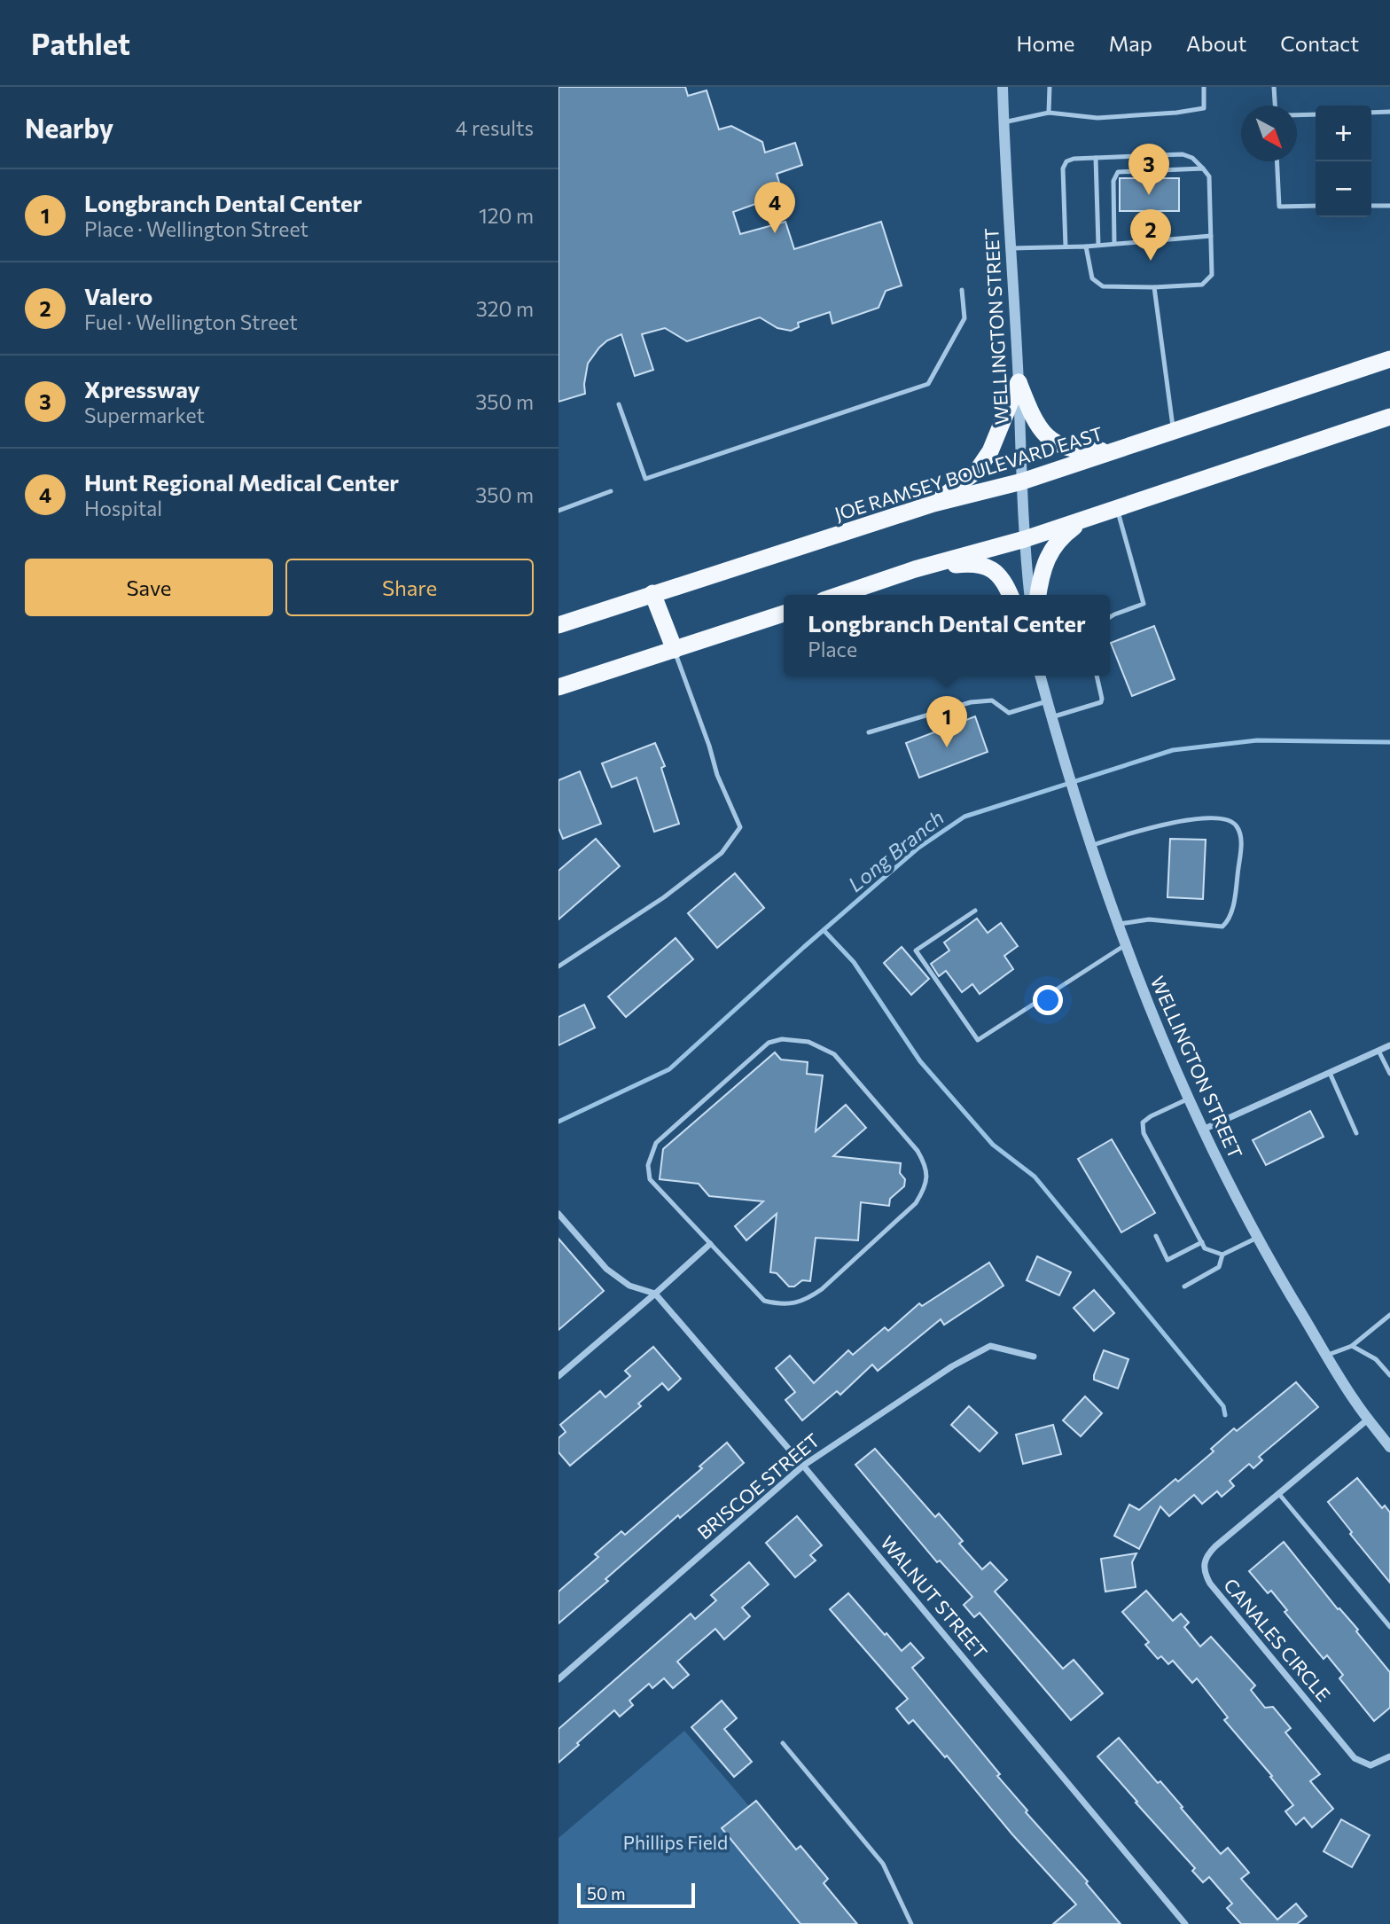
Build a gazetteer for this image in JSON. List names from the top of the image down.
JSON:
{
  "streets": {
    "highway": ["JOE RAMSEY BOULEVARD EAST"],
    "street": [
      "WELLINGTON STREET",
      "BRISCOE STREET",
      "WALNUT STREET",
      "CANALES CIRCLE"
    ]
  },
  "crossings": [
    ["WELLINGTON STREET", "JOE RAMSEY BOULEVARD EAST"],
    ["WELLINGTON STREET", "CANALES CIRCLE"],
    ["BRISCOE STREET", "WALNUT STREET"]
  ],
  "water": ["Long Branch"],
  "parks": ["Phillips Field"],
  "scale_bar": "50 m",
  "north": "bottom right",
  "page": {
    "header": "Pathlet",
    "nav": [
      "Home",
      "Map",
      "About",
      "Contact"
    ],
    "heading": ["Nearby", "4 results"],
    "map_buttons": ["+", "−"],
    "pins": [
      "3",
      "4",
      "2",
      "1"
    ],
    "list": [
      {
        "mark": "1",
        "name": "Longbranch Dental Center",
        "note": "Place · Wellington Street",
        "value": "120 m"
      },
      {
        "mark": "2",
        "name": "Valero",
        "note": "Fuel · Wellington Street",
        "value": "320 m"
      },
      {
        "mark": "3",
        "name": "Xpressway",
        "note": "Supermarket",
        "value": "350 m"
      },
      {
        "mark": "4",
        "name": "Hunt Regional Medical Center",
        "note": "Hospital",
        "value": "350 m"
      }
    ],
    "buttons": ["Save", "Share"],
    "popup": ["Longbranch Dental Center", "Place"],
    "scale": "50 m"
  }
}
